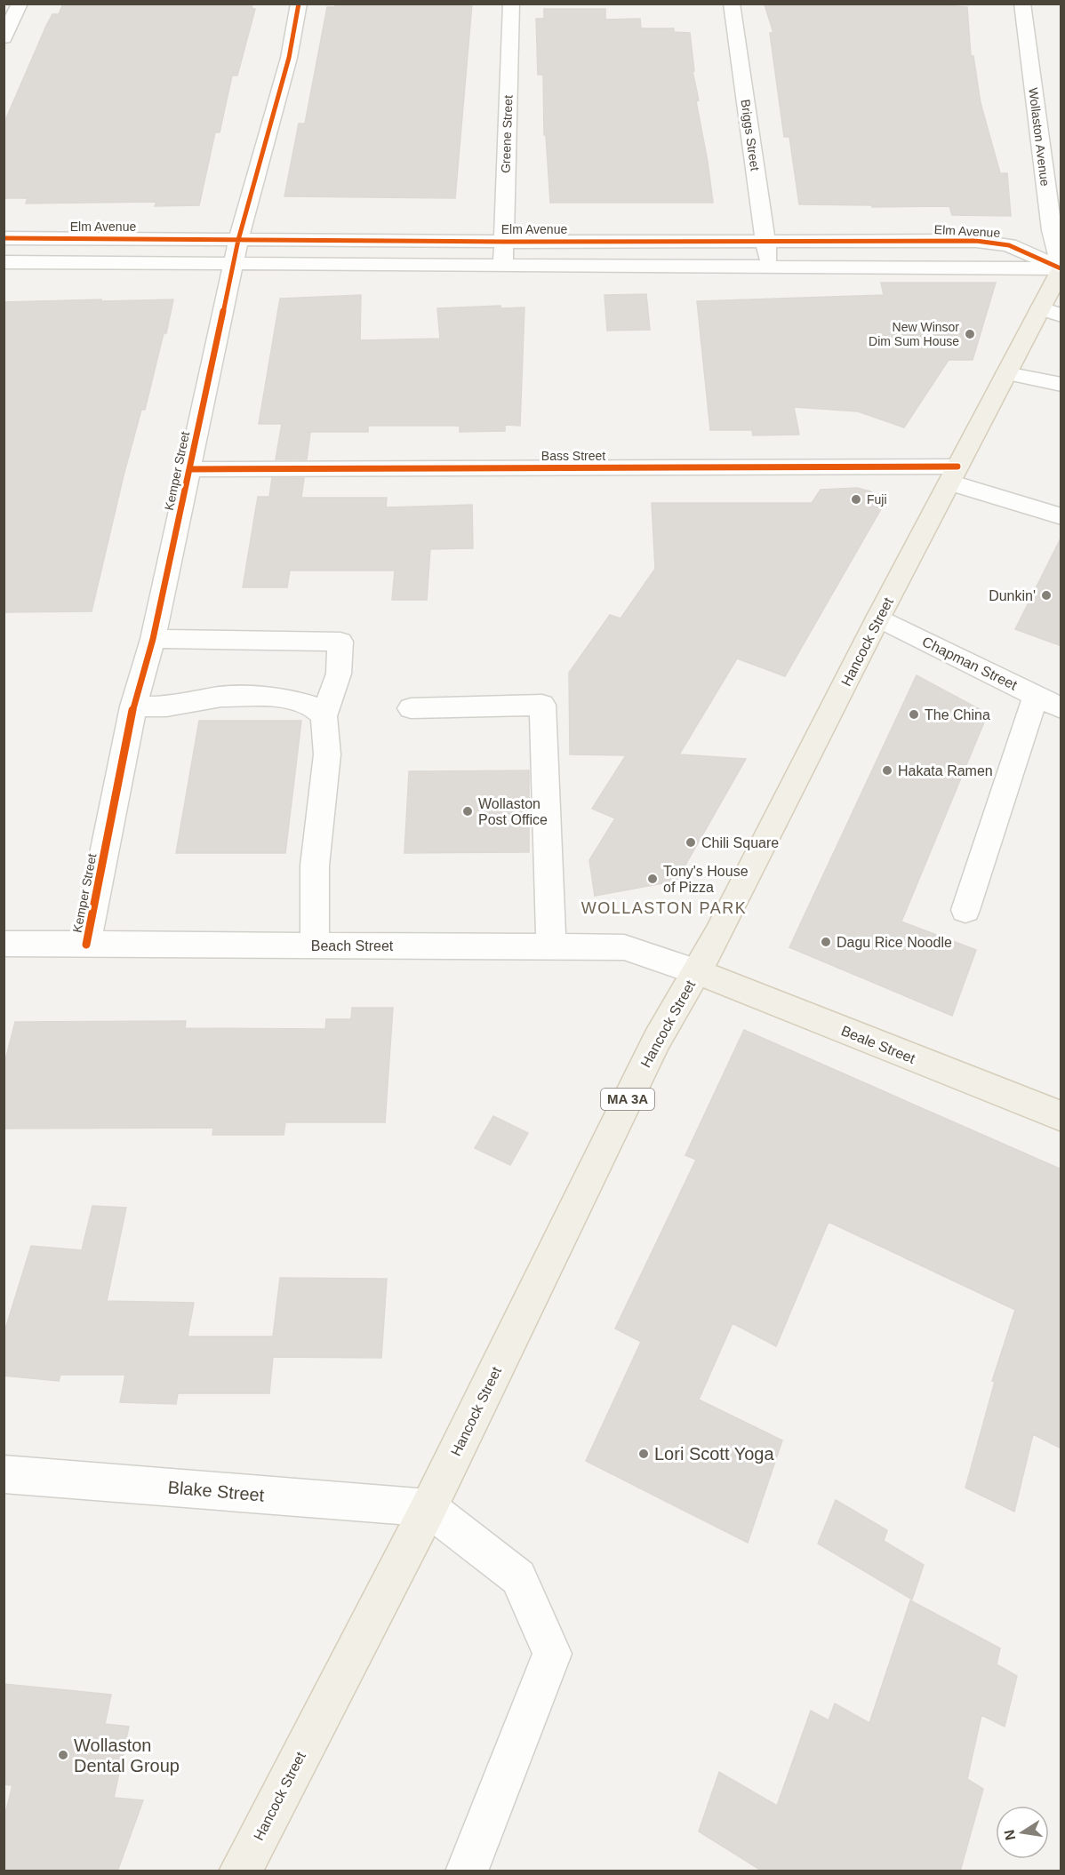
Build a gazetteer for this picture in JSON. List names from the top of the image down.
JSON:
{
  "streets": {
    "main road": ["Hancock Street", "Beale Street", "MA 3A"],
    "street": [
      "Greene Street",
      "Briggs Street",
      "Wollaston Avenue",
      "Elm Avenue",
      "Bass Street",
      "Kemper Street",
      "Chapman Street",
      "Beach Street",
      "Blake Street"
    ]
  },
  "crossings": [
    ["Greene Street", "Elm Avenue"],
    ["Briggs Street", "Elm Avenue"],
    ["Wollaston Avenue", "Elm Avenue"],
    ["Wollaston Avenue", "Hancock Street"],
    ["Elm Avenue", "Kemper Street"],
    ["Elm Avenue", "Hancock Street"],
    ["Bass Street", "Kemper Street"],
    ["Bass Street", "Hancock Street"],
    ["Kemper Street", "Beach Street"],
    ["Hancock Street", "Chapman Street"],
    ["Hancock Street", "Beach Street"],
    ["Hancock Street", "Beale Street"],
    ["Hancock Street", "Blake Street"],
    ["Beach Street", "Beale Street"]
  ],
  "districts": ["WOLLASTON PARK"],
  "places": [
    "New Winsor Dim Sum House",
    "Fuji",
    "Dunkin'",
    "The China",
    "Hakata Ramen",
    "Wollaston Post Office",
    "Chili Square",
    "Tony's House of Pizza",
    "Dagu Rice Noodle",
    "Lori Scott Yoga",
    "Wollaston Dental Group"
  ],
  "north": "left"
}
